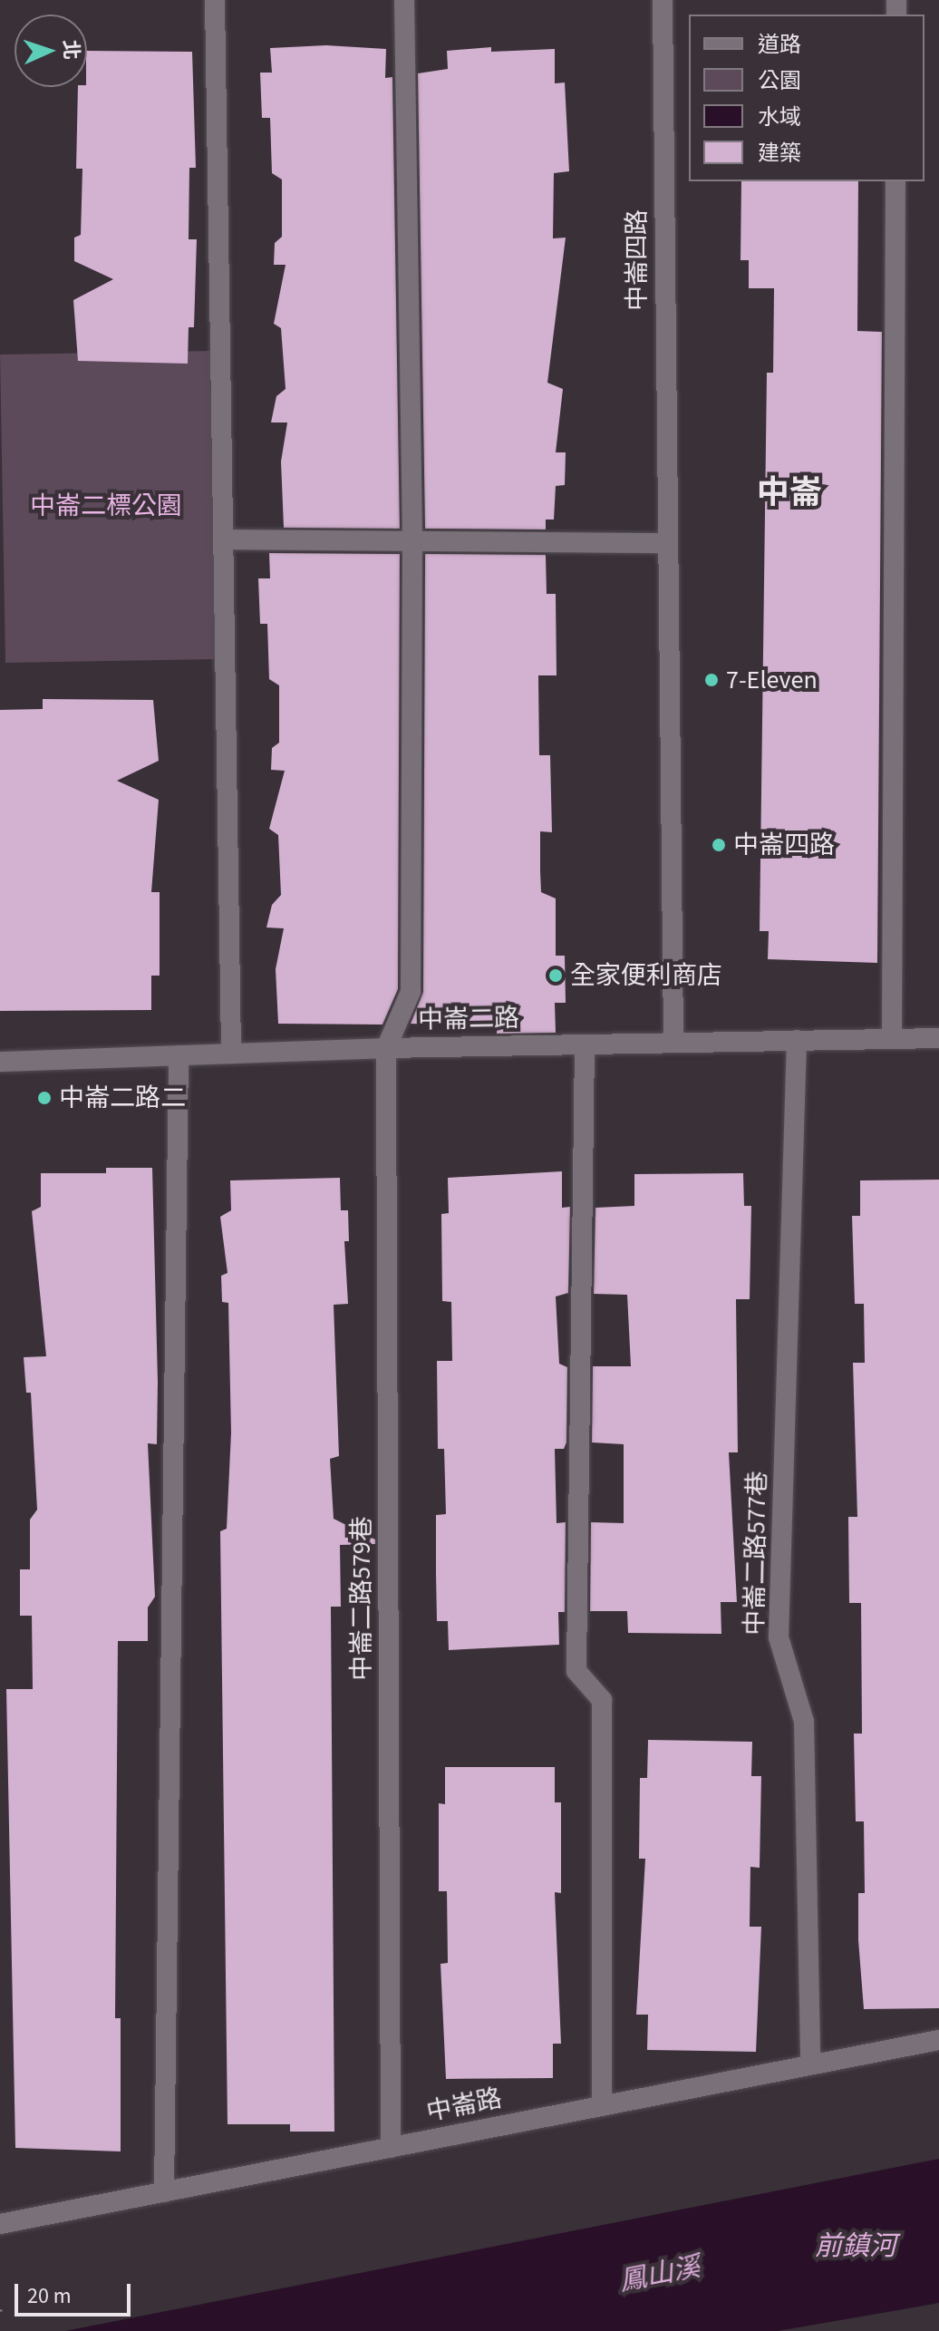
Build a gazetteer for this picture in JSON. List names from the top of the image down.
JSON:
{
  "streets": {
    "street": [
      "中崙四路",
      "中崙二路",
      "中崙二路577巷",
      "中崙二路579巷",
      "中崙路"
    ]
  },
  "crossings": [
    ["中崙四路", "中崙二路"],
    ["中崙二路", "中崙二路577巷"],
    ["中崙二路", "中崙二路579巷"],
    ["中崙二路577巷", "中崙路"],
    ["中崙二路579巷", "中崙路"]
  ],
  "districts": ["中崙"],
  "water": ["前鎮河", "鳳山溪"],
  "parks": ["中崙二標公園"],
  "places": [
    "7-Eleven",
    "中崙四路",
    "全家便利商店",
    "中崙二路二"
  ],
  "legend": [
    "道路",
    "公園",
    "水域",
    "建築"
  ],
  "scale_bar": "20 m",
  "north": "right"
}
